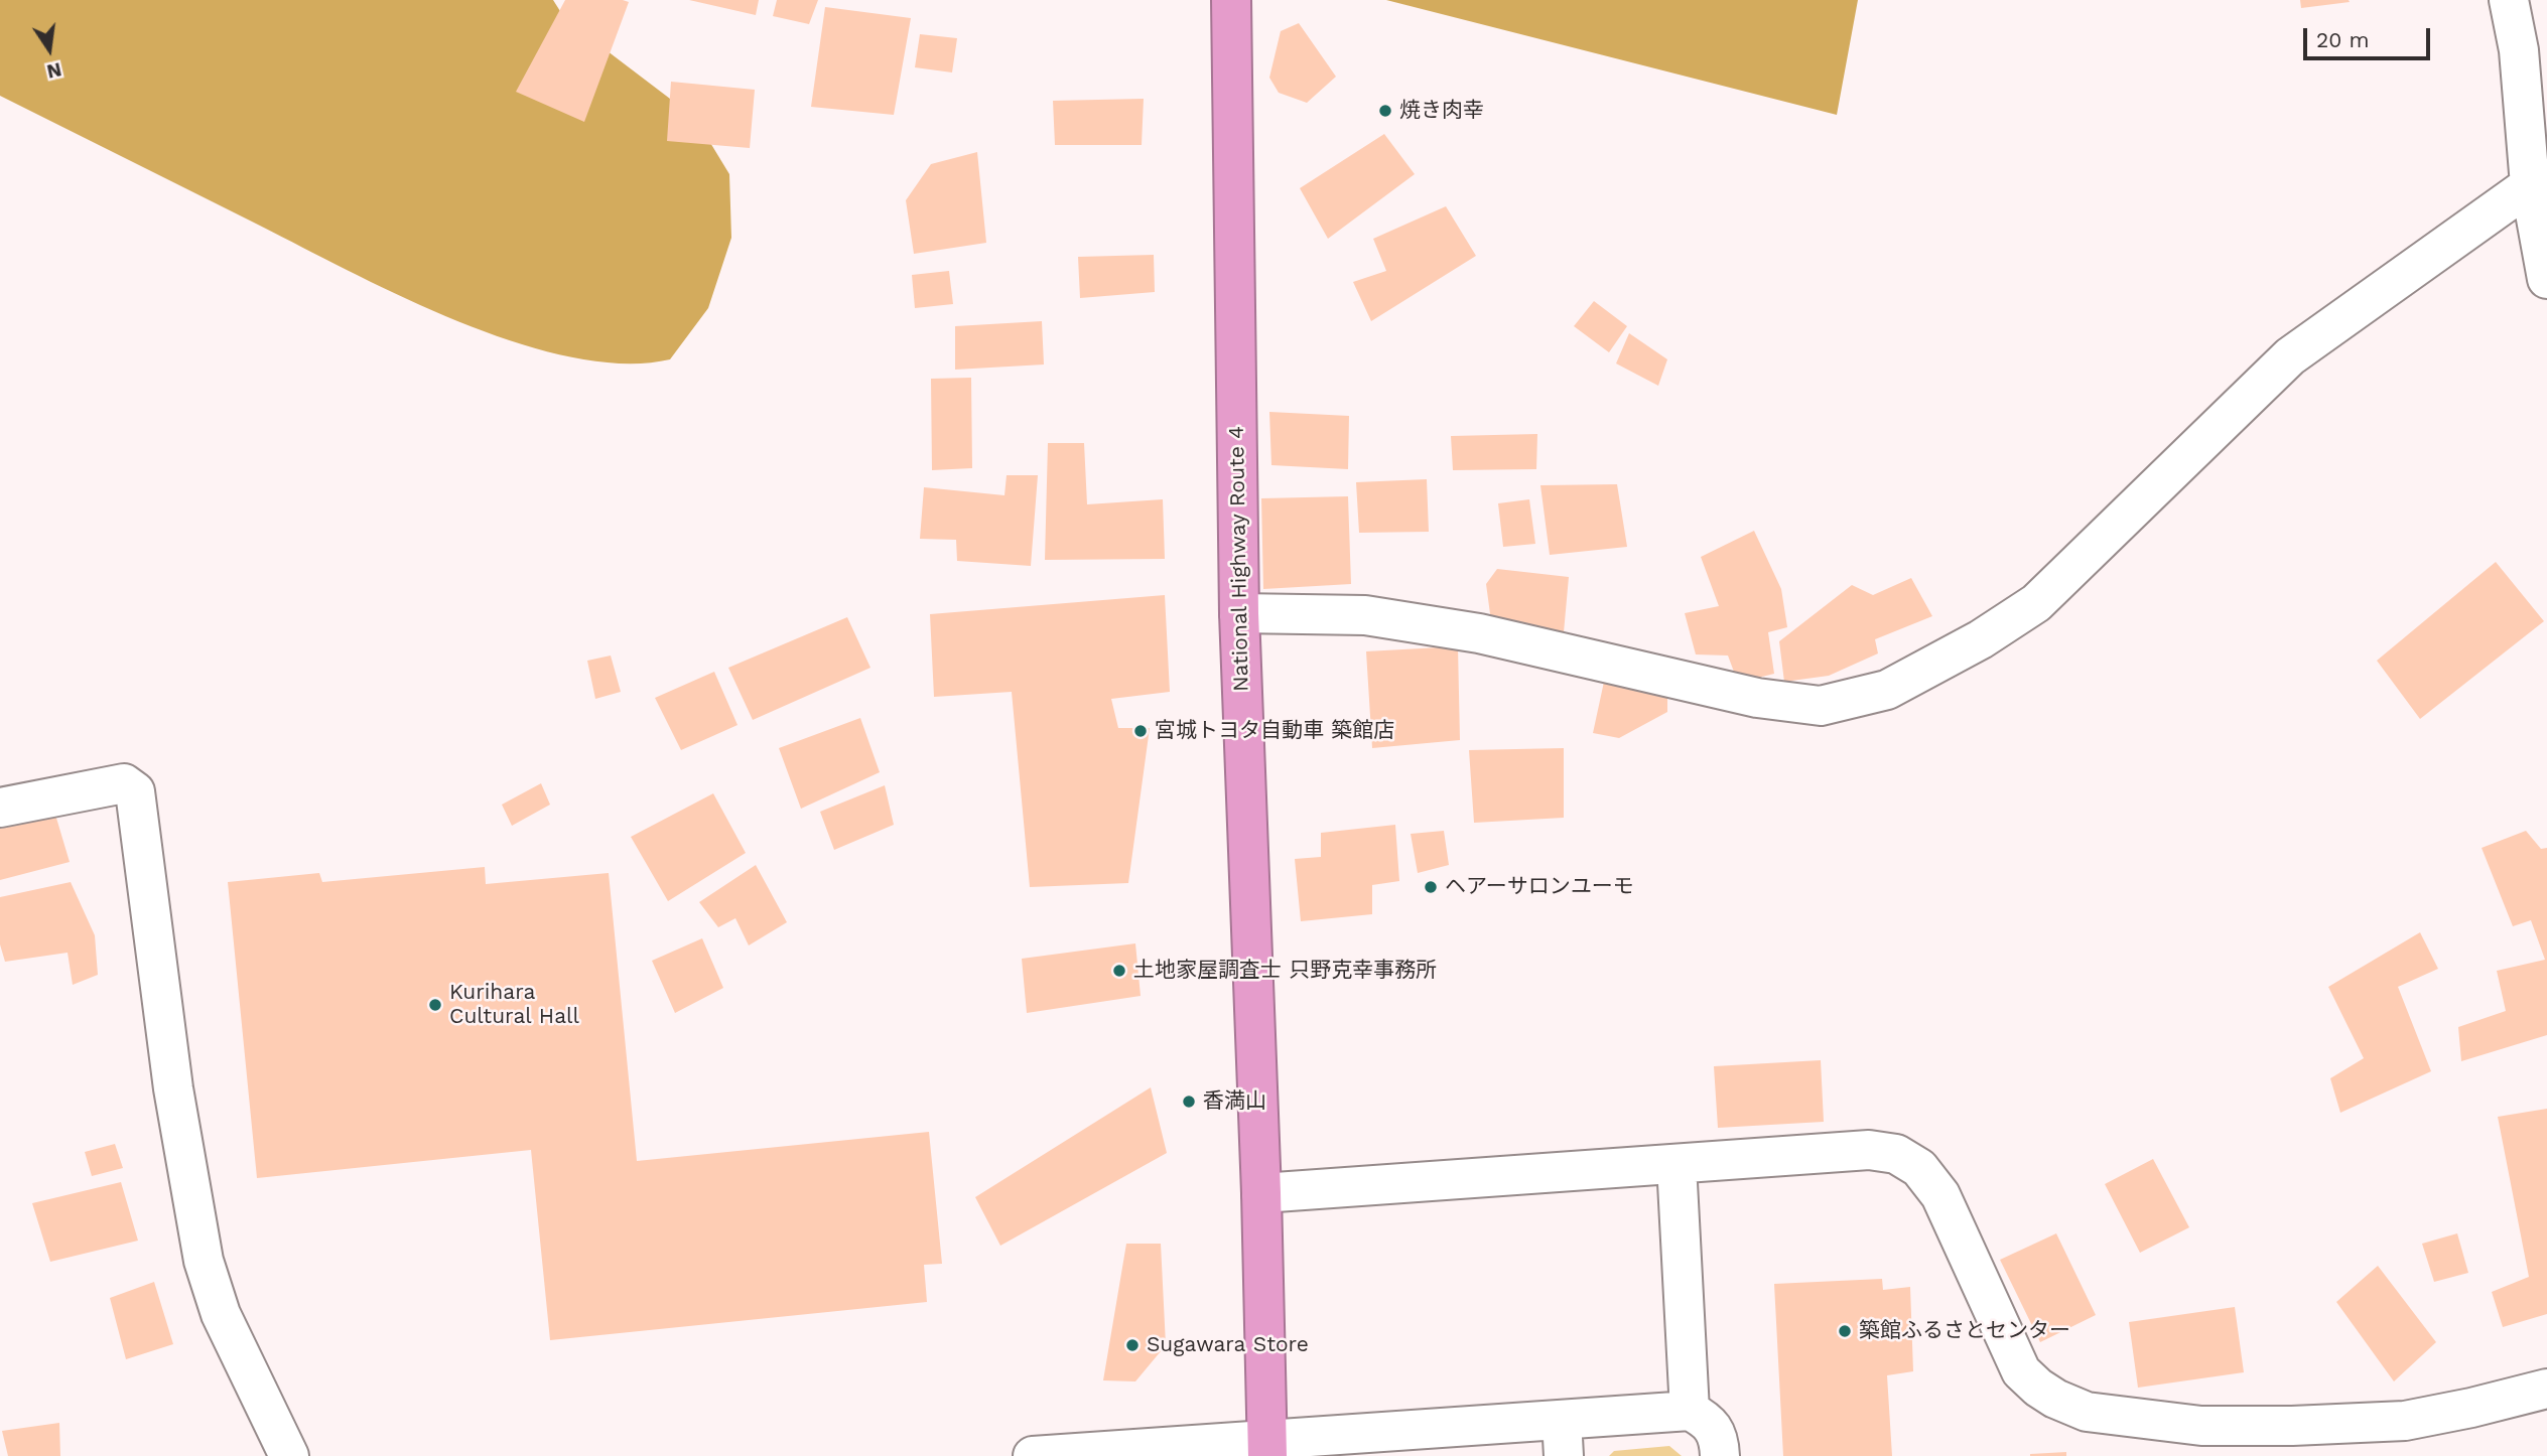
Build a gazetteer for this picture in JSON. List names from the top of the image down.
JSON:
{
  "streets": {
    "highway": ["National Highway Route 4"]
  },
  "places": [
    "焼き肉幸",
    "宮城トヨタ自動車 築館店",
    "ヘアーサロンユーモ",
    "土地家屋調査士 只野克幸事務所",
    "Kurihara Cultural Hall",
    "香満山",
    "築館ふるさとセンター",
    "Sugawara Store"
  ],
  "scale_bar": "20 m",
  "north": "bottom"
}
